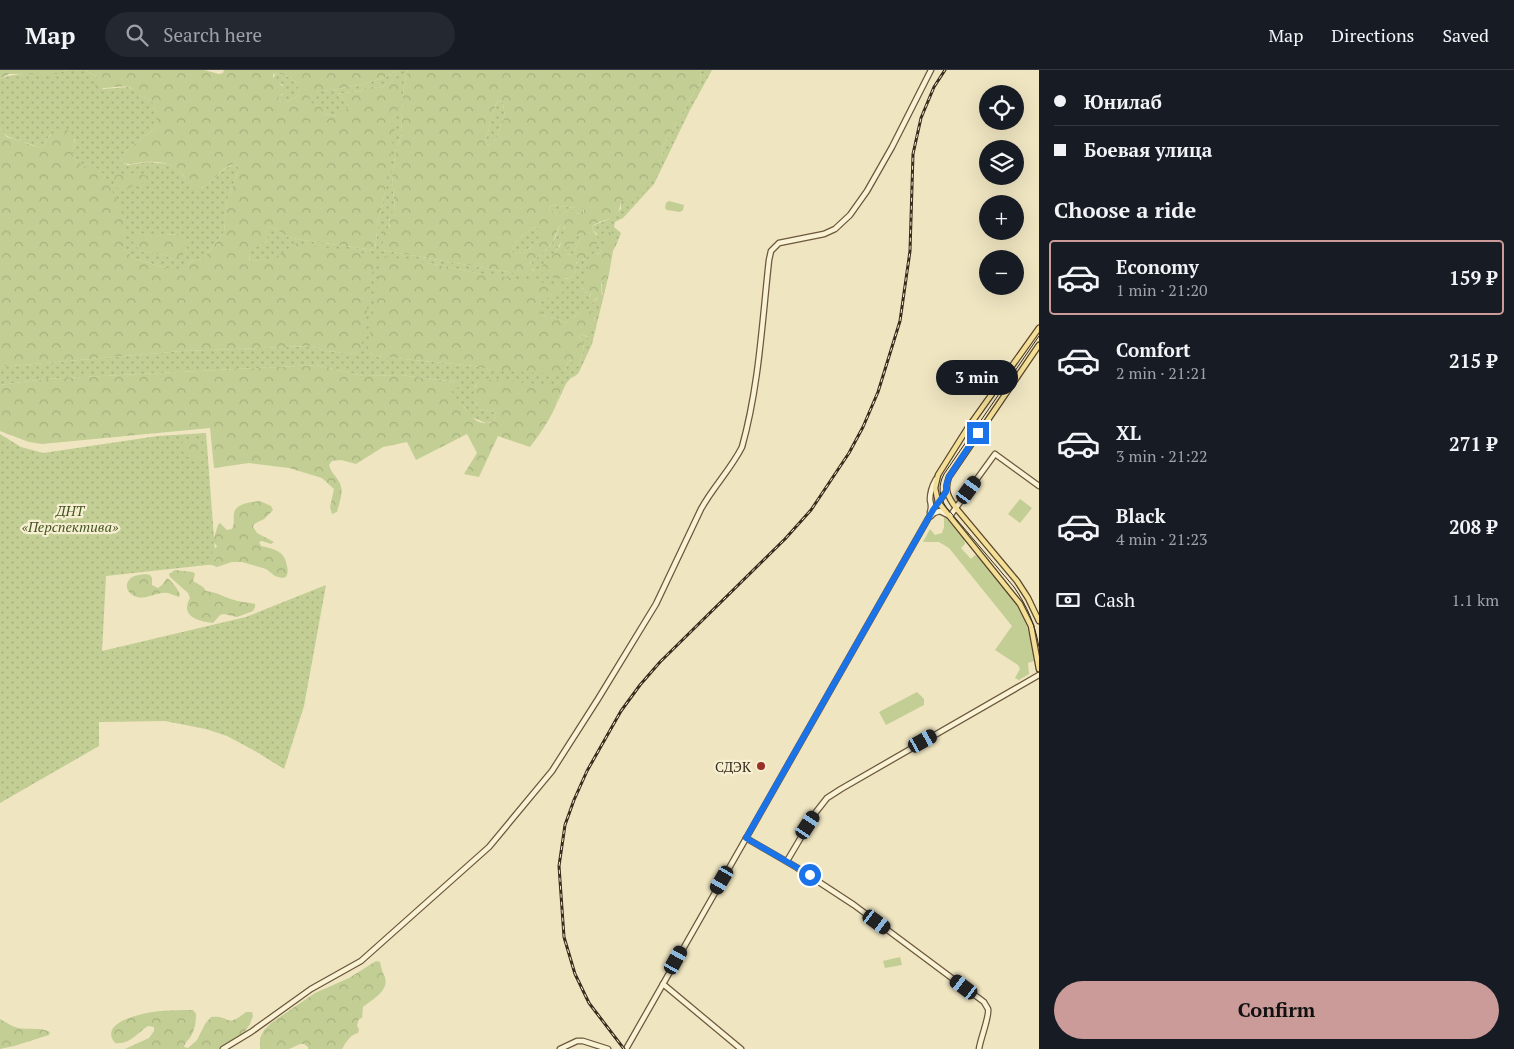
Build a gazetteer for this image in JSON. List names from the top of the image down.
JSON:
{
  "parks": ["ДНТ «Перспектива»"],
  "places": ["СДЭК"],
  "page": {
    "header": "Map",
    "search": "Search here",
    "nav": ["Map", "Directions", "Saved"],
    "banner": ["Юнилаб", "Боевая улица"],
    "map_buttons": ["+", "−"],
    "heading": "Choose a ride",
    "list": [
      {
        "name": "Economy",
        "note": "1 min · 21:20",
        "value": "159 ₽"
      },
      {
        "name": "Comfort",
        "note": "2 min · 21:21",
        "value": "215 ₽"
      },
      {
        "name": "XL",
        "note": "3 min · 21:22",
        "value": "271 ₽"
      },
      {
        "name": "Black",
        "note": "4 min · 21:23",
        "value": "208 ₽"
      }
    ],
    "bubble": "3 min",
    "pay": ["Cash", "1.1 km"],
    "buttons": "Confirm"
  }
}
